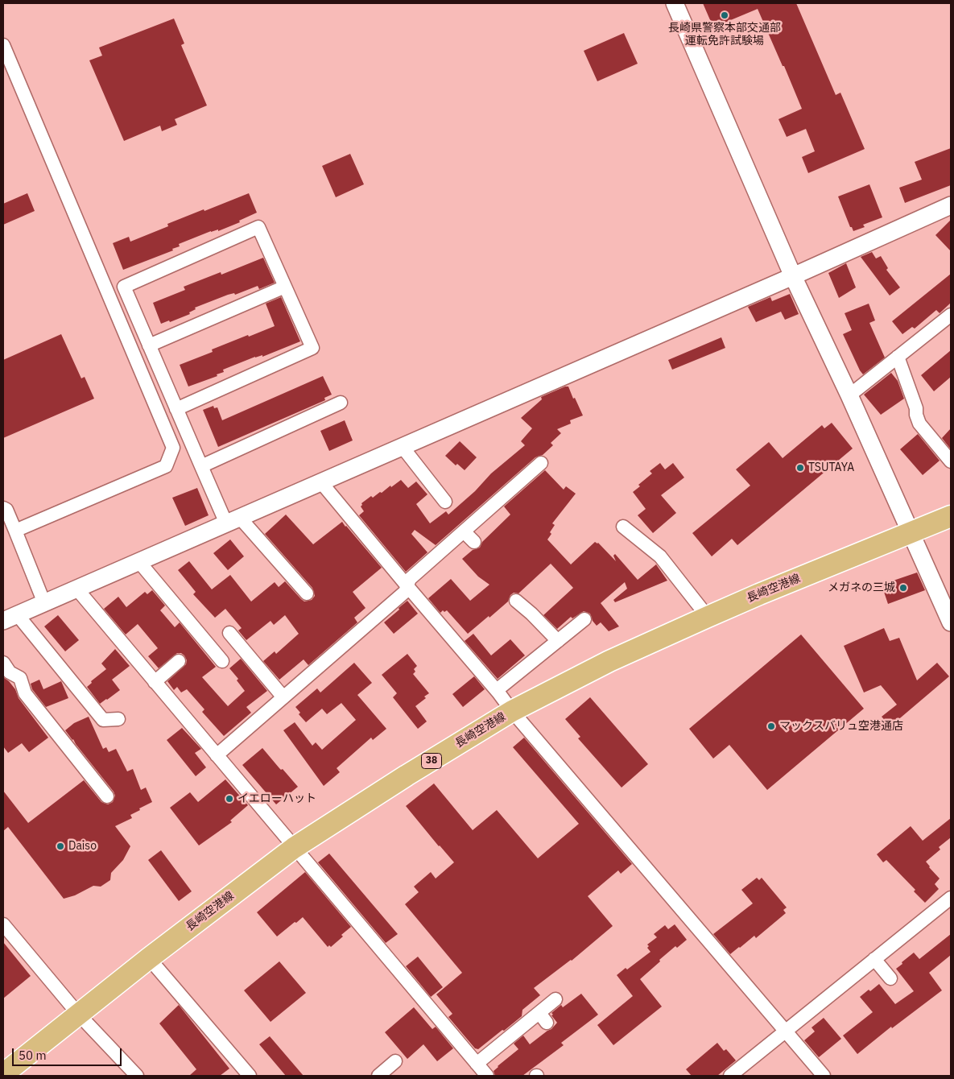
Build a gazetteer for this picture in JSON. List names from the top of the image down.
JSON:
{
  "streets": {
    "main road": ["長崎空港線", "38"]
  },
  "places": [
    "長崎県警察本部交通部 運転免許試験場",
    "TSUTAYA",
    "メガネの三城",
    "マックスバリュ空港通店",
    "イエローハット",
    "Daiso"
  ],
  "scale_bar": "50 m"
}
